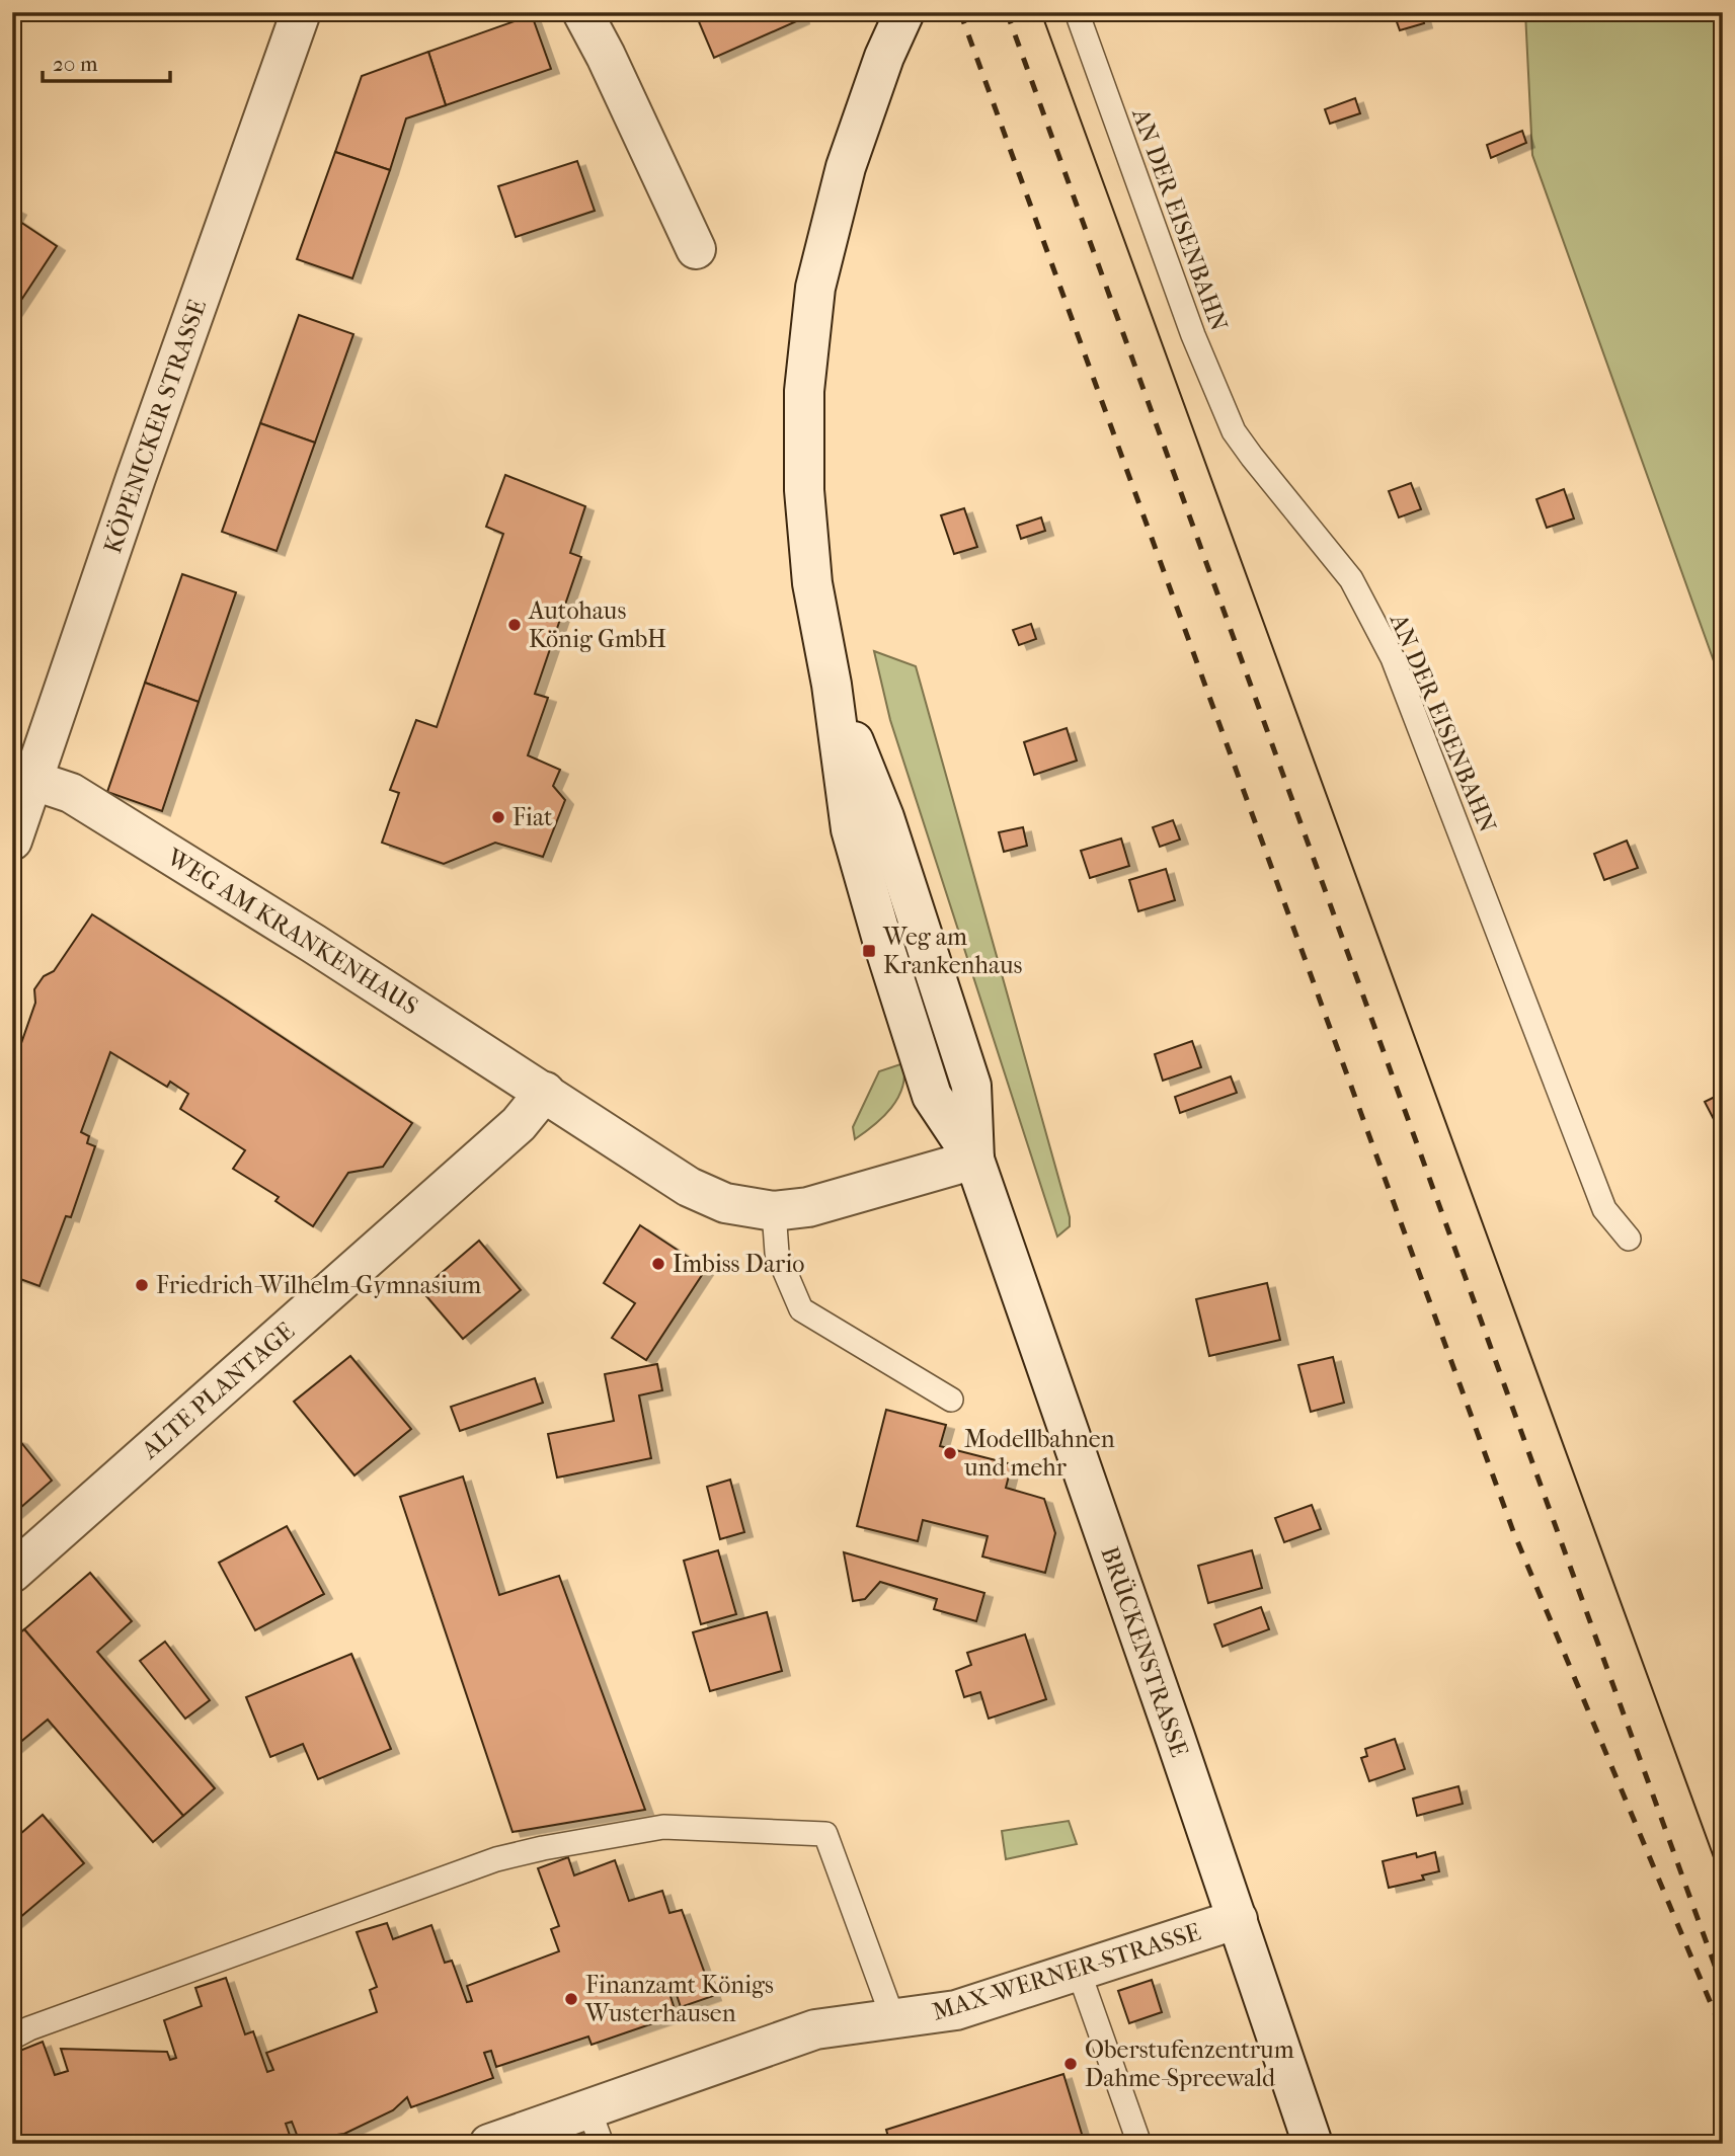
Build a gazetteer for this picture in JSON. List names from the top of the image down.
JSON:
{
  "streets": {
    "street": [
      "KÖPENICKER STRASSE",
      "WEG AM KRANKENHAUS",
      "ALTE PLANTAGE",
      "BRÜCKENSTRASSE",
      "MAX-WERNER-STRASSE"
    ],
    "lane": ["AN DER EISENBAHN"]
  },
  "crossings": [
    ["KÖPENICKER STRASSE", "WEG AM KRANKENHAUS"],
    ["WEG AM KRANKENHAUS", "ALTE PLANTAGE"],
    ["WEG AM KRANKENHAUS", "BRÜCKENSTRASSE"],
    ["BRÜCKENSTRASSE", "MAX-WERNER-STRASSE"]
  ],
  "places": {
    "other": [
      "Autohaus König GmbH",
      "Fiat",
      "Imbiss Dario",
      "Friedrich-Wilhelm-Gymnasium",
      "Modellbahnen und mehr",
      "Finanzamt Königs Wusterhausen",
      "Oberstufenzentrum Dahme-Spreewald"
    ],
    "transit": ["Weg am Krankenhaus"]
  },
  "scale_bar": "20 m"
}
